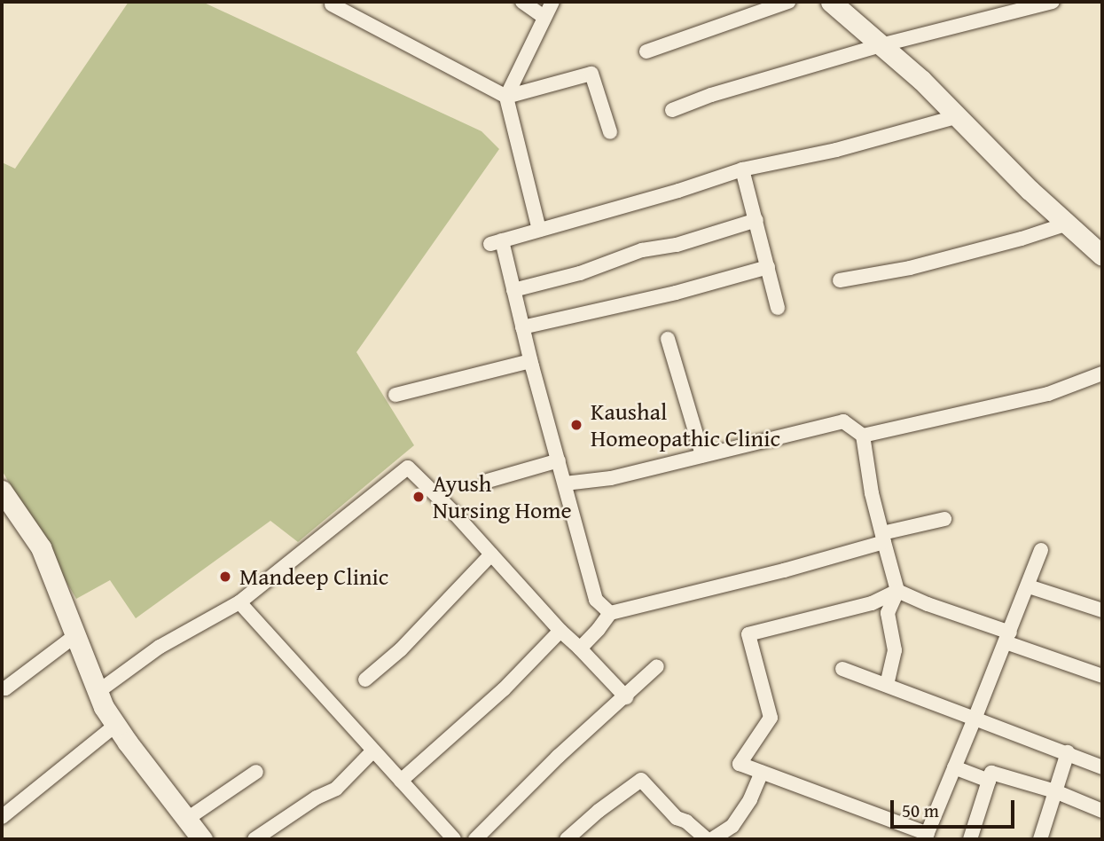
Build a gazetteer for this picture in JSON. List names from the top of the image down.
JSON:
{
  "places": ["Kaushal Homeopathic Clinic", "Ayush Nursing Home", "Mandeep Clinic"],
  "scale_bar": "50 m"
}
